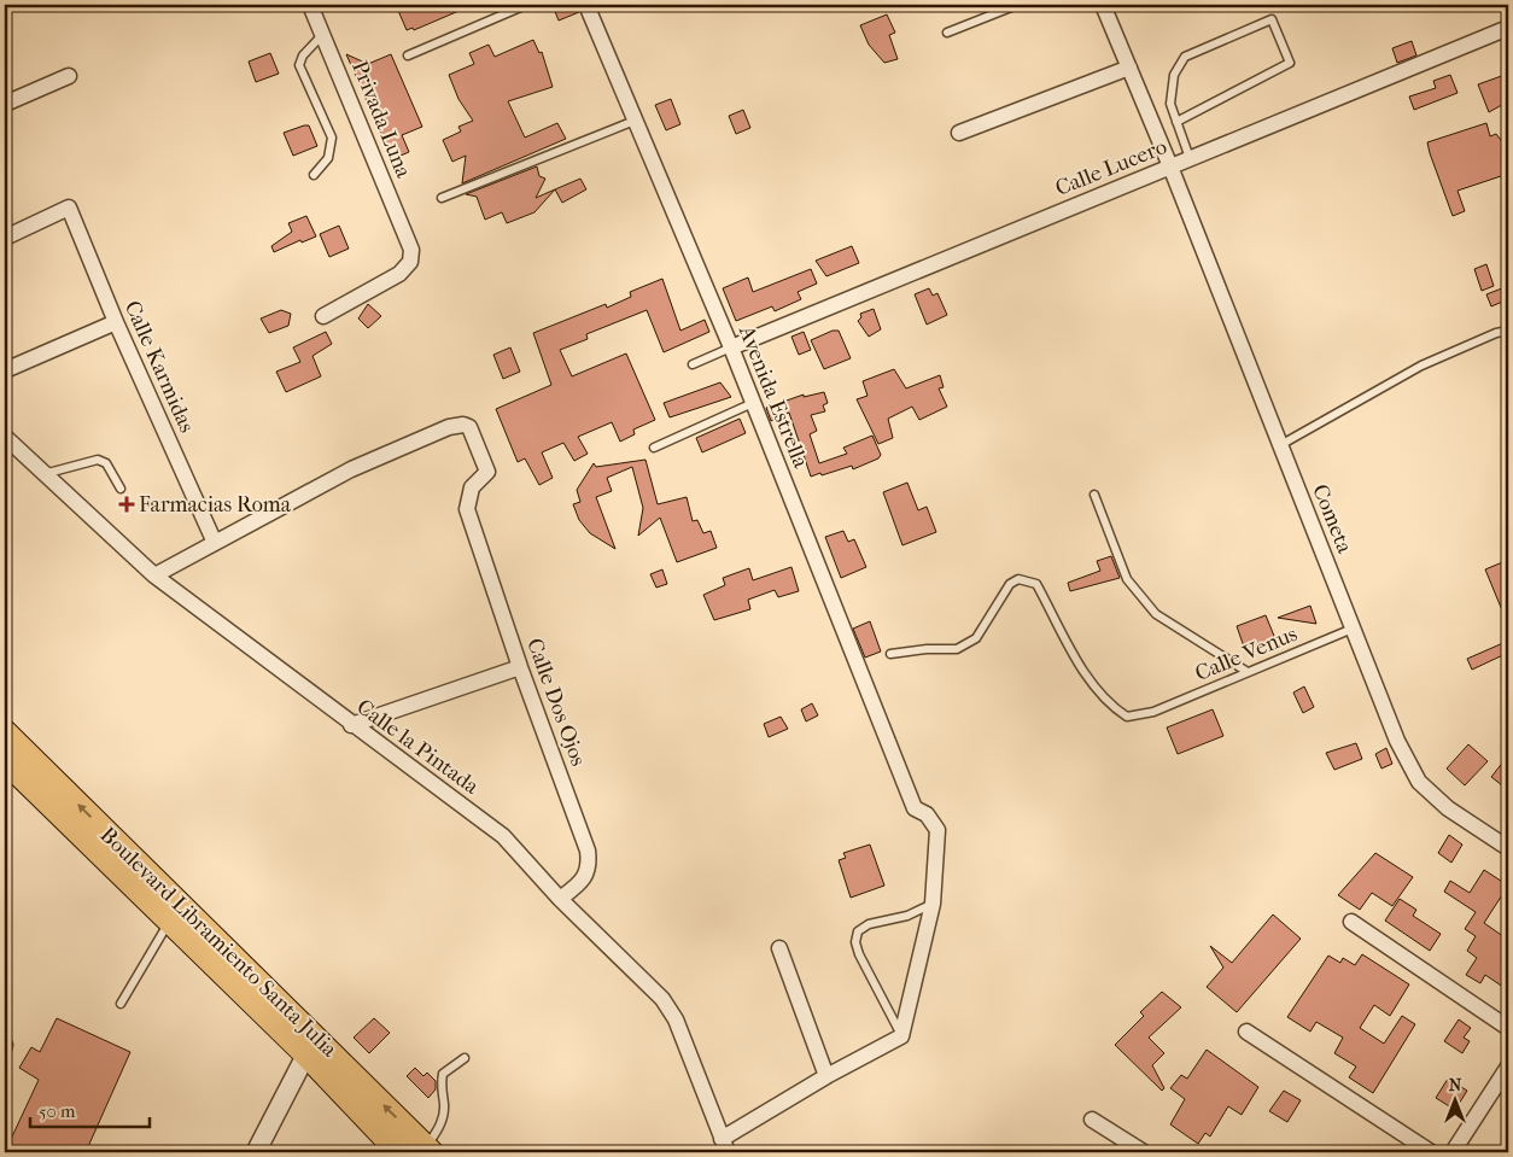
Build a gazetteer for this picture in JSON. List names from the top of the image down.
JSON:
{
  "streets": {
    "main road": ["Boulevard Libramiento Santa Julia"],
    "street": [
      "Privada Luna",
      "Calle Lucero",
      "Calle Karmidas",
      "Avenida Estrella",
      "Cometa",
      "Calle Dos Ojos",
      "Calle la Pintada"
    ],
    "lane": ["Calle Venus"]
  },
  "crossings": [
    ["Calle Lucero", "Avenida Estrella"],
    ["Calle Lucero", "Cometa"],
    ["Calle Karmidas", "Calle Dos Ojos"],
    ["Cometa", "Calle Venus"],
    ["Calle Dos Ojos", "Calle la Pintada"]
  ],
  "places": {
    "health": ["Farmacias Roma"]
  },
  "scale_bar": "50 m",
  "north": "top"
}
